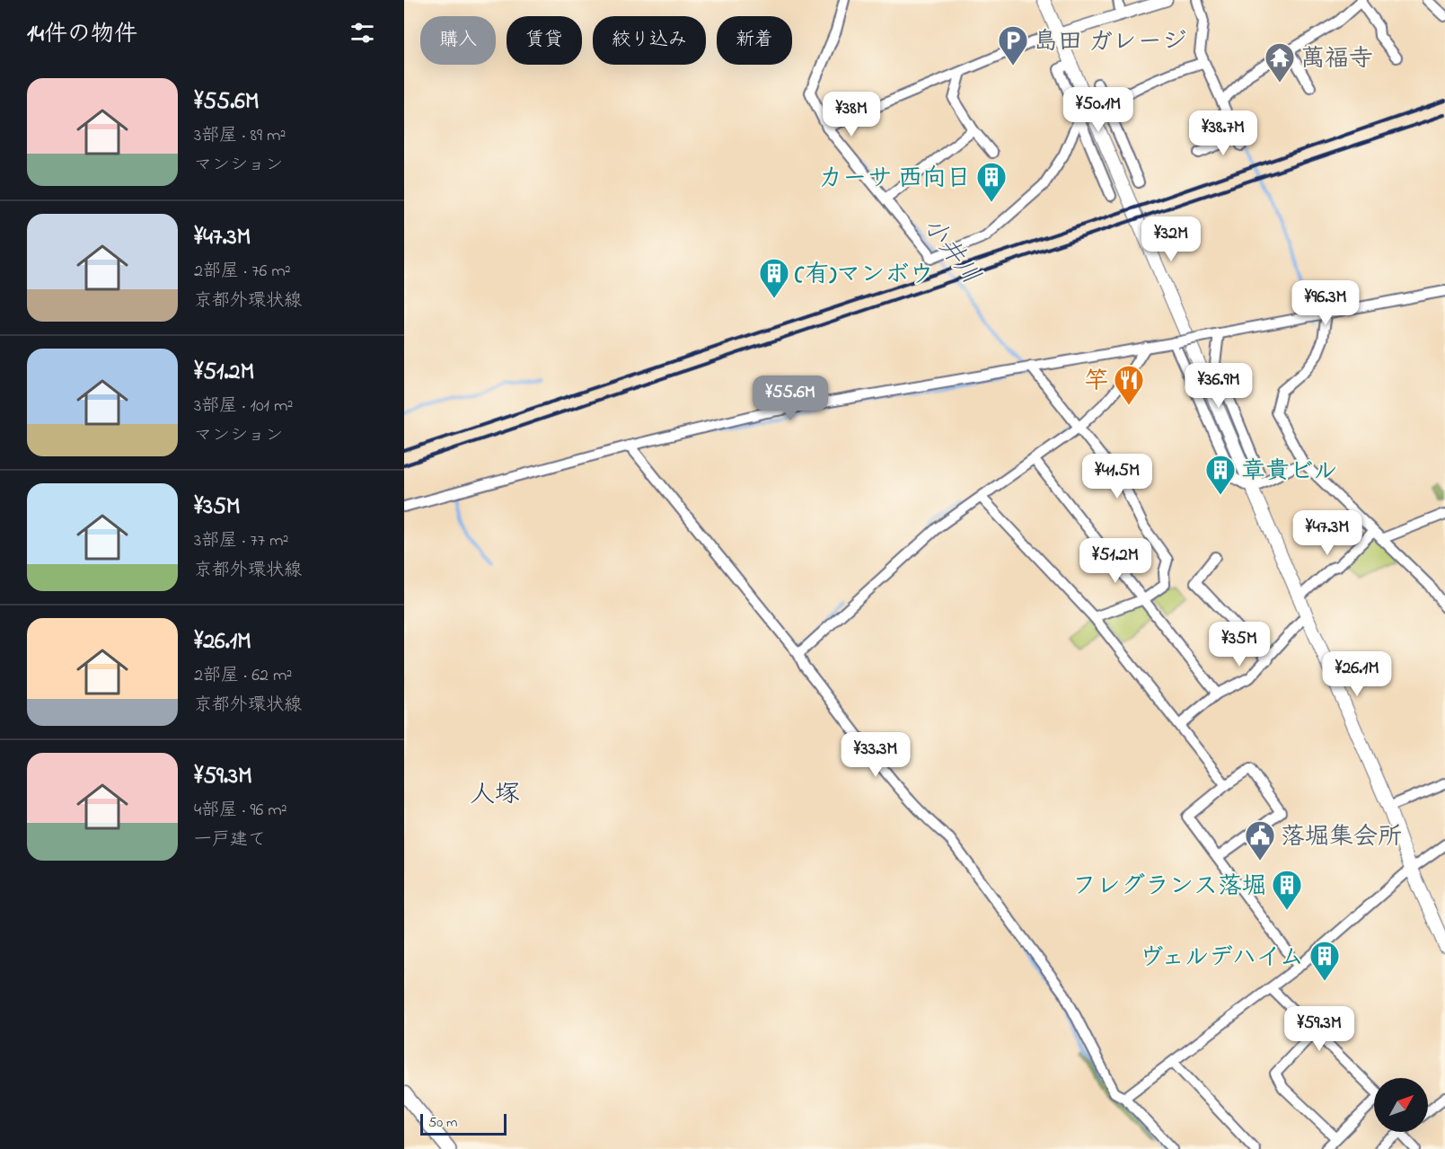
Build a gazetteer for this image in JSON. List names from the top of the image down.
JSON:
{
  "districts": ["人塚"],
  "water": ["小井川"],
  "places": {
    "parking": ["島田 ガレージ"],
    "temple": ["萬福寺"],
    "building": [
      "カーサ 西向日",
      "(有)マンボウ",
      "章貴ビル",
      "フレグランス落堀",
      "ヴェルデハイム"
    ],
    "restaurant": ["竿"],
    "public building": ["落堀集会所"]
  },
  "scale_bar": "50 m",
  "north": "top right",
  "page": {
    "heading": "14件の物件",
    "chip": [
      "購入",
      "賃貸",
      "絞り込み",
      "新着"
    ],
    "list": [
      {
        "name": "¥55.6M",
        "note": "3部屋 · 89 m² · マンション"
      },
      {
        "name": "¥47.3M",
        "note": "2部屋 · 76 m² · 京都外環状線"
      },
      {
        "name": "¥51.2M",
        "note": "3部屋 · 101 m² · マンション"
      },
      {
        "name": "¥35M",
        "note": "3部屋 · 77 m² · 京都外環状線"
      },
      {
        "name": "¥26.1M",
        "note": "2部屋 · 62 m² · 京都外環状線"
      },
      {
        "name": "¥59.3M",
        "note": "4部屋 · 96 m² · 一戸建て"
      }
    ],
    "price": [
      "¥50.1M",
      "¥38M",
      "¥38.7M",
      "¥32M",
      "¥96.3M",
      "¥36.9M",
      "¥55.6M",
      "¥41.5M",
      "¥47.3M",
      "¥51.2M",
      "¥35M",
      "¥26.1M",
      "¥33.3M",
      "¥59.3M"
    ],
    "scale": "50 m"
  }
}
